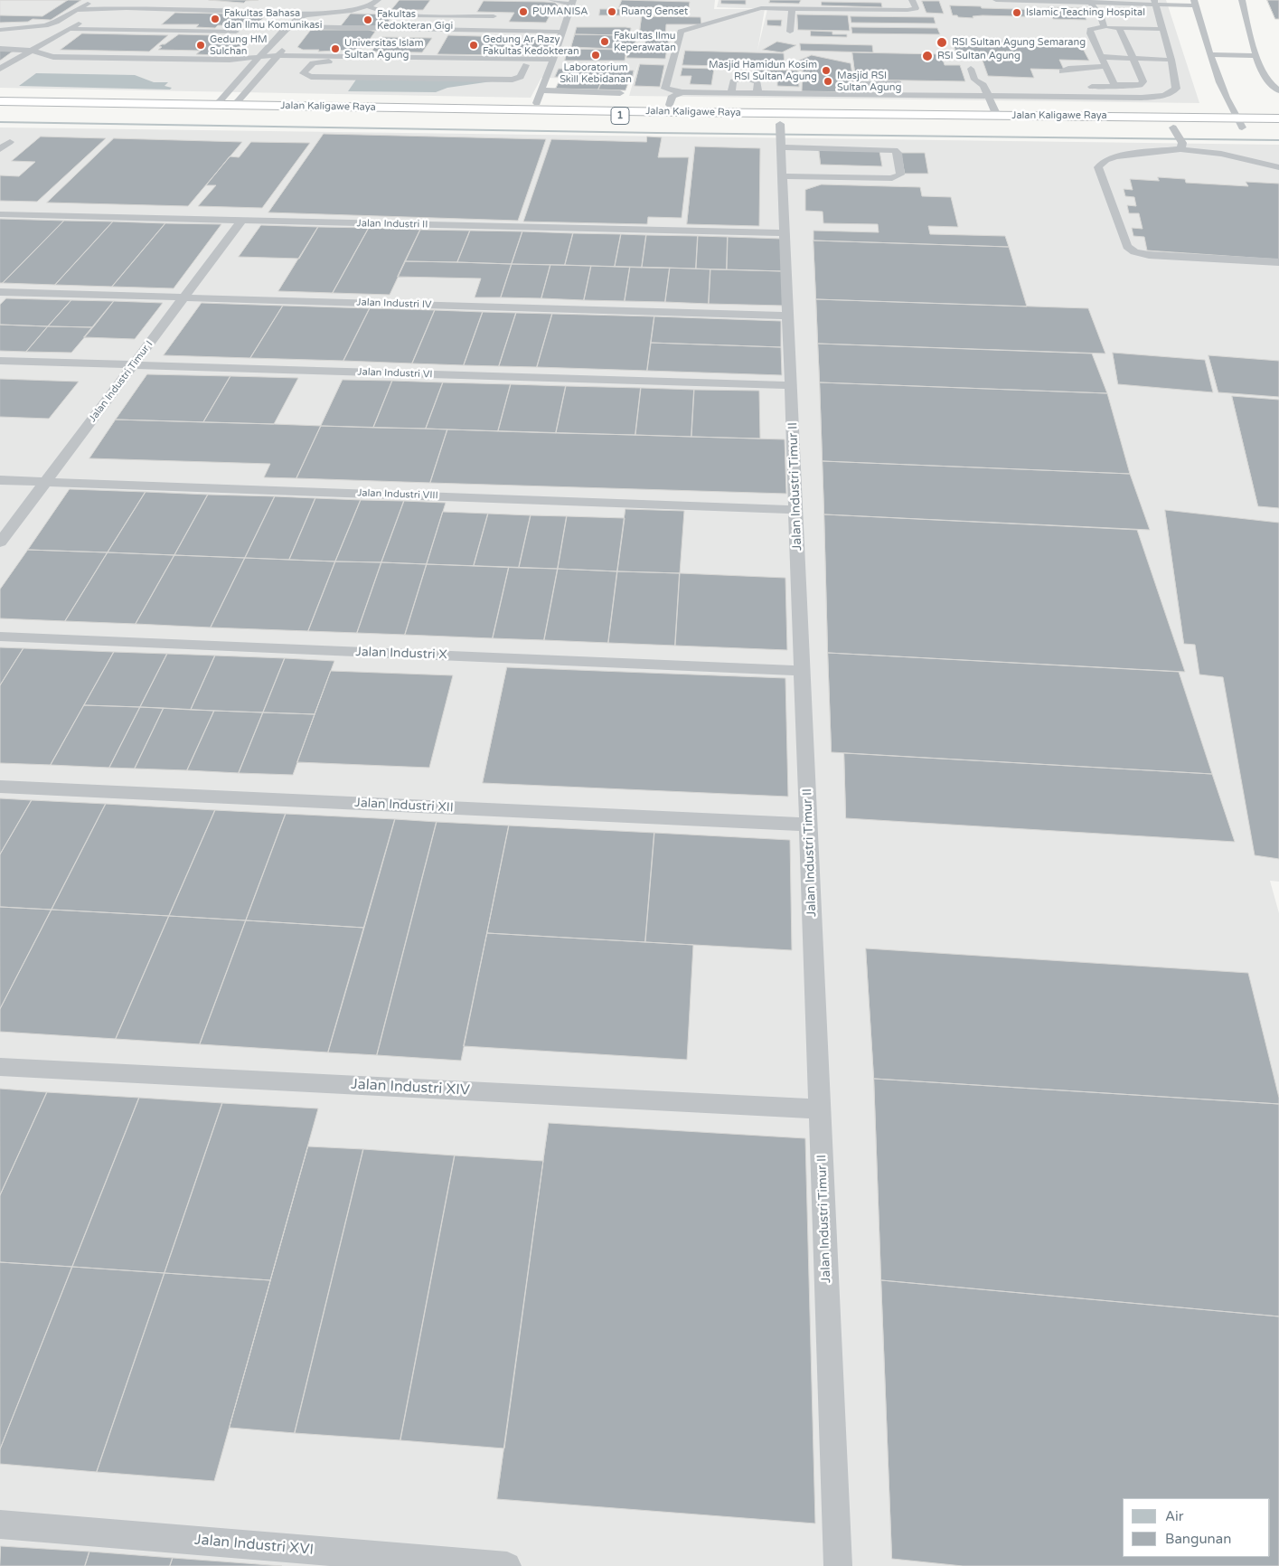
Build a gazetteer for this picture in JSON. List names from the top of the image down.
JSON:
{
  "streets": {
    "highway": ["Jalan Kaligawe Raya", "1"],
    "lane": [
      "Jalan Industri II",
      "Jalan Industri IV",
      "Jalan Industri VI",
      "Jalan Industri Timur I",
      "Jalan Industri Timur II",
      "Jalan Industri VIII",
      "Jalan Industri X",
      "Jalan Industri XII",
      "Jalan Industri XIV",
      "Jalan Industri XVI"
    ]
  },
  "crossings": [
    ["Jalan Industri II", "Jalan Industri Timur I"],
    ["Jalan Industri II", "Jalan Industri Timur II"],
    ["Jalan Industri IV", "Jalan Industri Timur I"],
    ["Jalan Industri IV", "Jalan Industri Timur II"],
    ["Jalan Industri VI", "Jalan Industri Timur I"],
    ["Jalan Industri VI", "Jalan Industri Timur II"],
    ["Jalan Industri Timur I", "Jalan Industri VIII"],
    ["Jalan Industri Timur II", "Jalan Industri VIII"],
    ["Jalan Industri Timur II", "Jalan Industri X"],
    ["Jalan Industri Timur II", "Jalan Industri XII"],
    ["Jalan Industri Timur II", "Jalan Industri XIV"]
  ],
  "places": [
    "PUMANISA",
    "Ruang Genset",
    "Islamic Teaching Hospital",
    "Fakultas Bahasa dan Ilmu Komunikasi",
    "Fakultas Kedokteran Gigi",
    "Fakultas Ilmu Keperawatan",
    "RSI Sultan Agung Semarang",
    "Gedung HM Sulchan",
    "Gedung Ar Razy Fakultas Kedokteran",
    "Universitas Islam Sultan Agung",
    "Laboratorium Skill Kebidanan",
    "RSI Sultan Agung",
    "Masjid Hamidun Kosim RSI Sultan Agung",
    "Masjid RSI Sultan Agung"
  ],
  "legend": ["Air", "Bangunan"]
}
